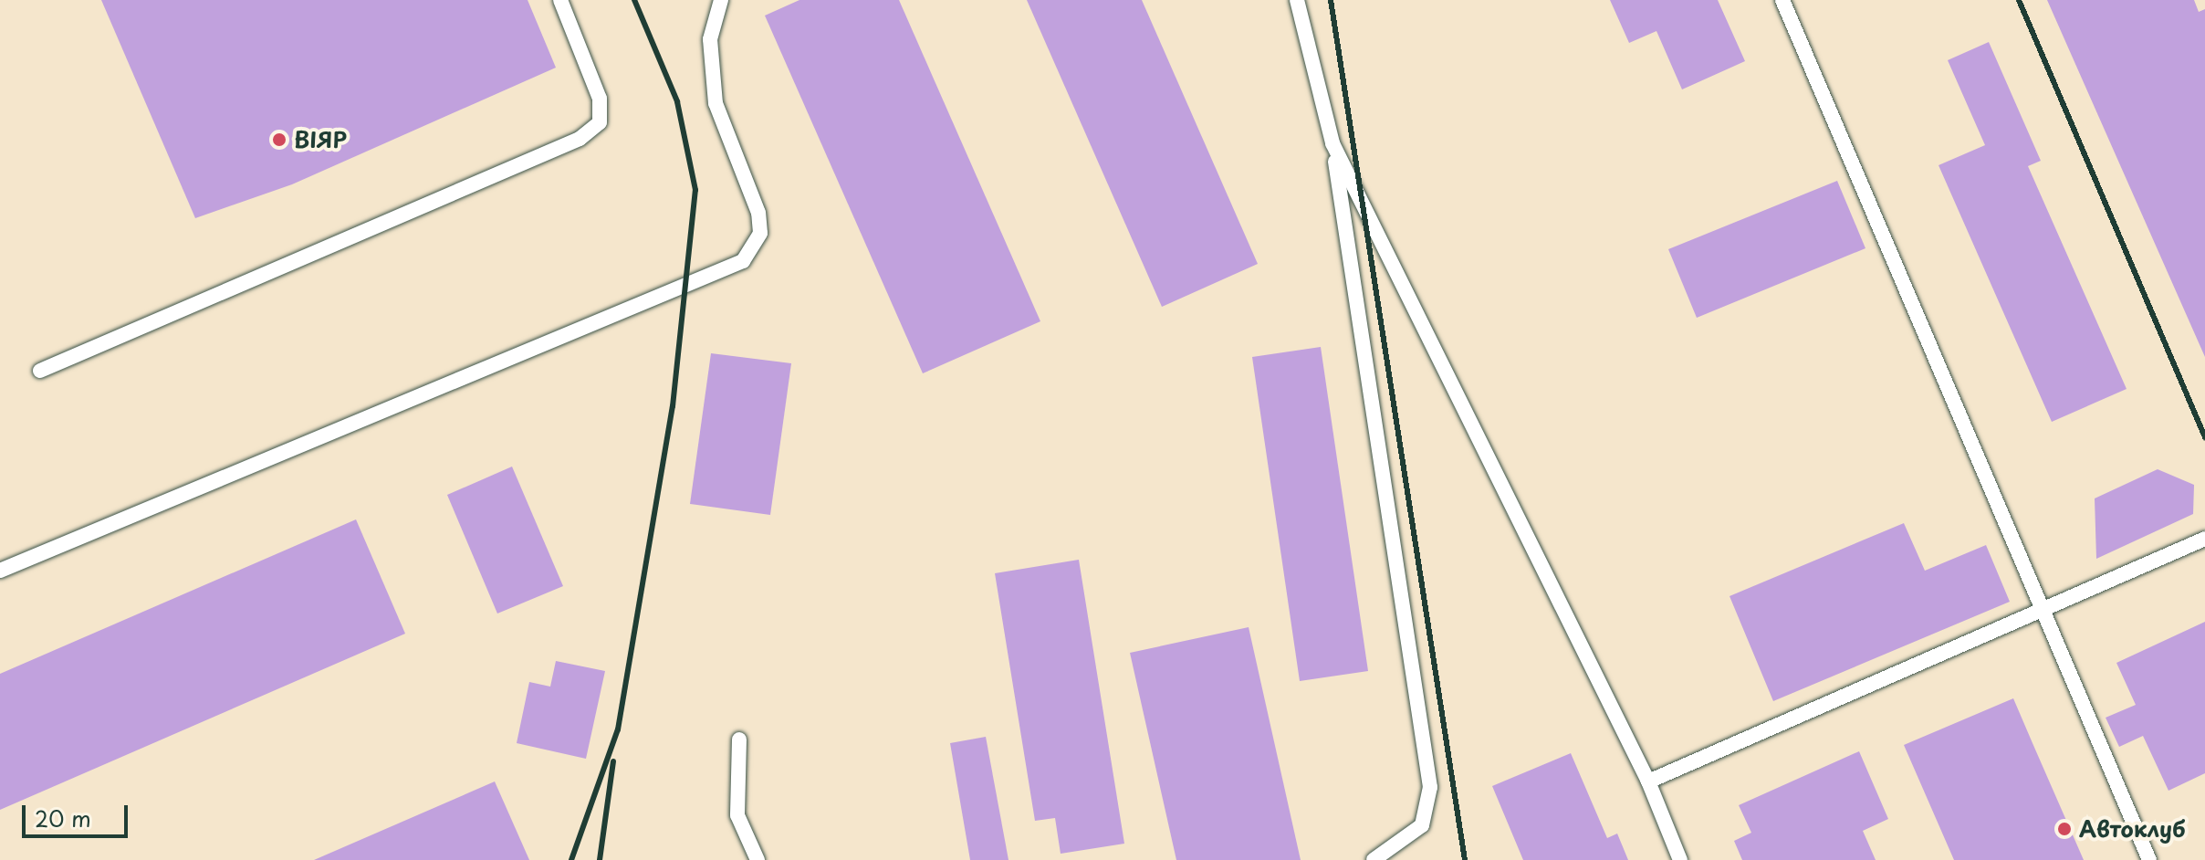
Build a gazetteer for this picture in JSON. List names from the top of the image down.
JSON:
{
  "places": ["ВІЯР", "Автоклуб"],
  "scale_bar": "20 m"
}
